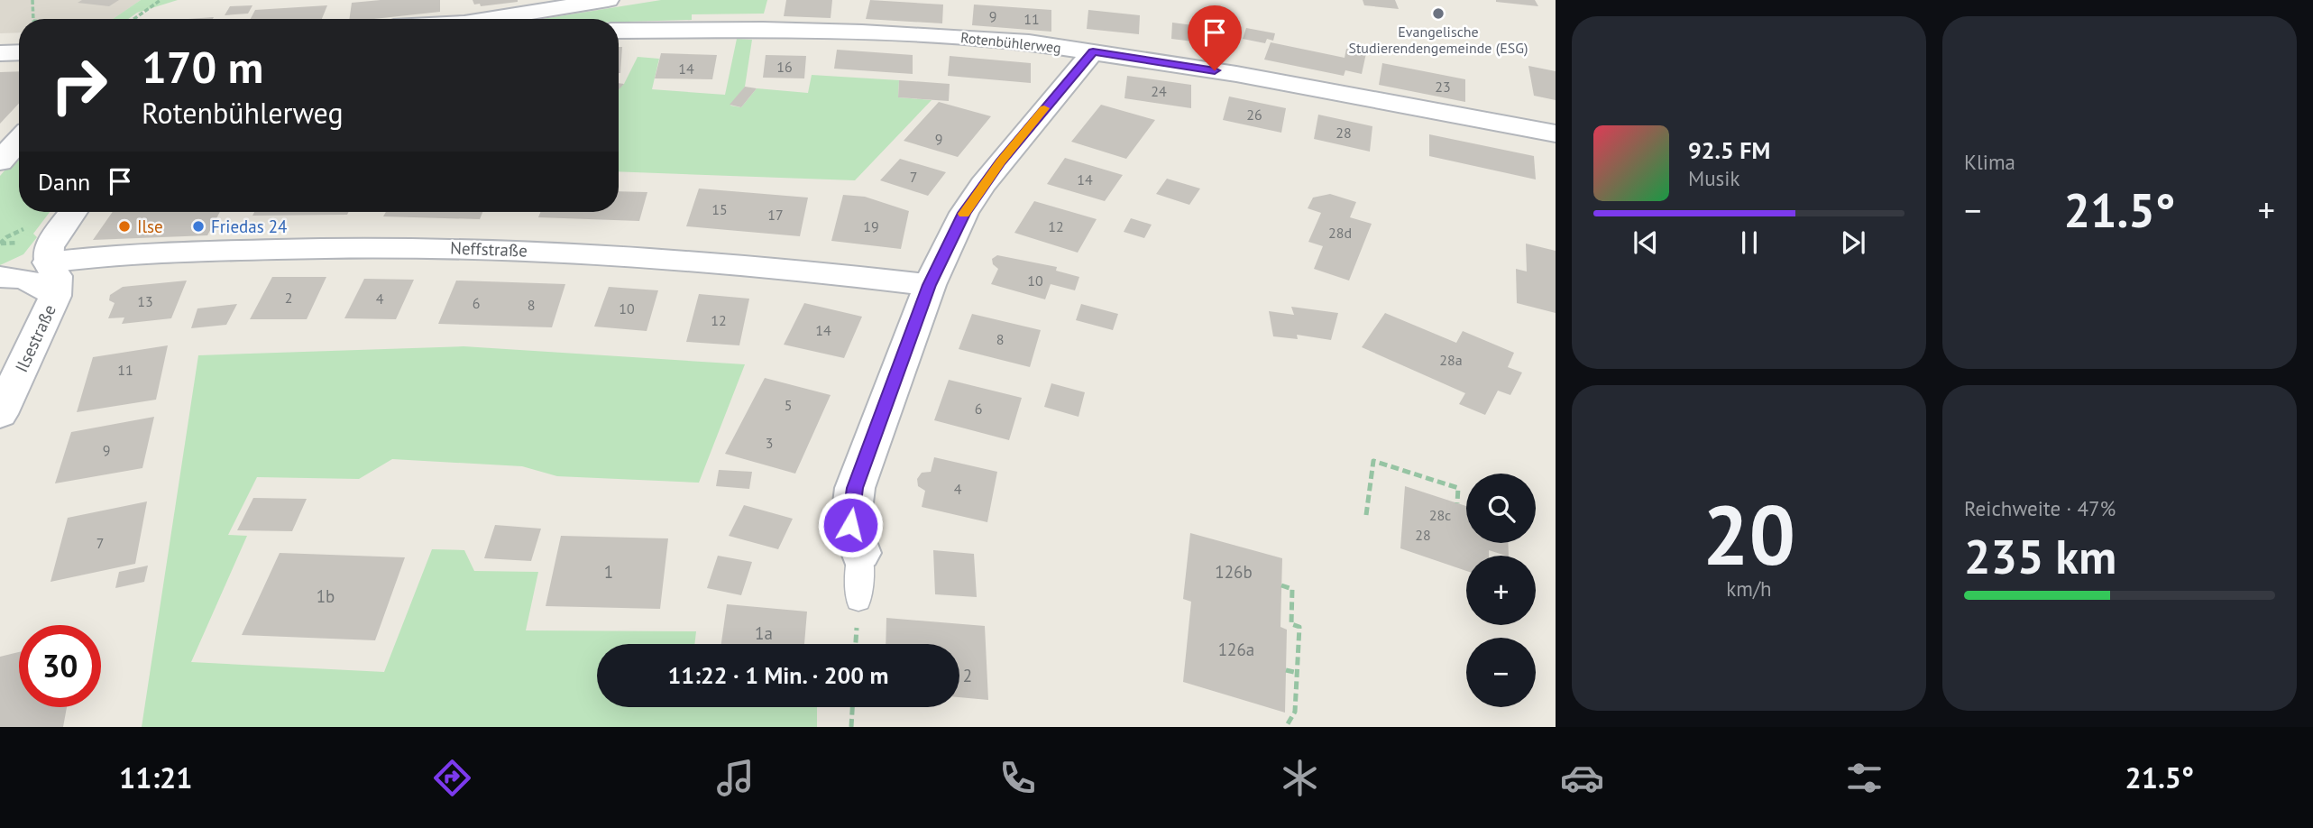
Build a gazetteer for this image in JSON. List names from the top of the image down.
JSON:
{
  "streets": {
    "street": ["Rotenbühlerweg", "Neffstraße", "Ilsestraße"]
  },
  "places": ["Evangelische Studierendengemeinde (ESG)", "Ilse", "Friedas 24"],
  "house_numbers": [
    "9",
    "11",
    "16",
    "14",
    "23",
    "24",
    "26",
    "28",
    "9",
    "7",
    "14",
    "15",
    "17",
    "19",
    "12",
    "28d",
    "10",
    "2",
    "4",
    "13",
    "6",
    "8",
    "10",
    "12",
    "14",
    "8",
    "28a",
    "11",
    "5",
    "6",
    "3",
    "9",
    "4",
    "28c",
    "28",
    "7",
    "1",
    "126b",
    "1b",
    "1a",
    "126a",
    "2"
  ],
  "page": {
    "tile": [
      "Klima",
      ["20", "km/h"],
      ["Reichweite · 47%", "235 km"]
    ],
    "turn": ["170 m", "Rotenbühlerweg"],
    "song": ["92.5 FM", "Musik"],
    "then": "Dann",
    "heat": ["−", "21.5°", "+"],
    "map_buttons": ["+", "−"],
    "limit": "30",
    "trip": "11:22 · 1 Min. · 200 m",
    "tabs": ["11:21", "21.5°"]
  }
}
